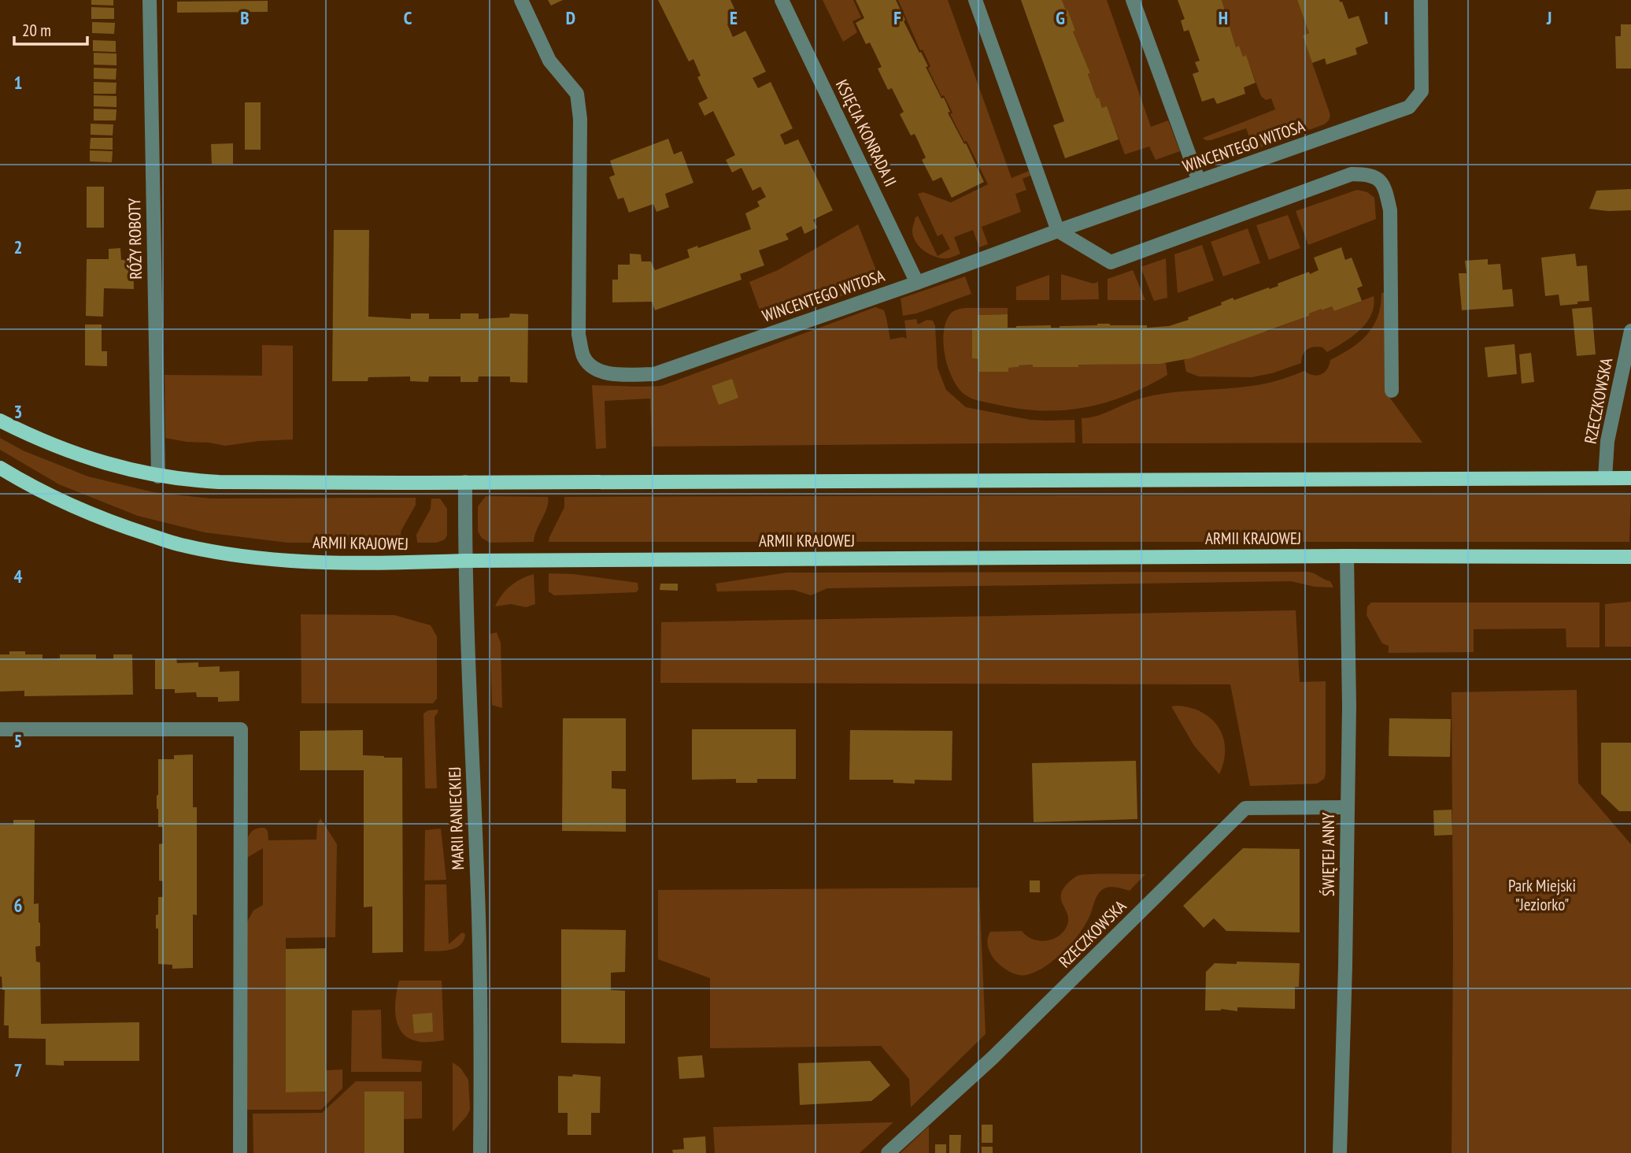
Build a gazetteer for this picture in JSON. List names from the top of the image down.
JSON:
{
  "streets": {
    "main road": ["ARMII KRAJOWEJ"],
    "street": [
      "KSIĘCIA KONRADA II",
      "WINCENTEGO WITOSA",
      "RÓŻY ROBOTY",
      "RZECZKOWSKA",
      "MARII RANIECKIEJ",
      "ŚWIĘTEJ ANNY"
    ]
  },
  "crossings": [
    ["KSIĘCIA KONRADA II", "WINCENTEGO WITOSA"],
    ["RZECZKOWSKA", "ŚWIĘTEJ ANNY"],
    ["ARMII KRAJOWEJ", "MARII RANIECKIEJ"],
    ["ARMII KRAJOWEJ", "ŚWIĘTEJ ANNY"]
  ],
  "parks": ["Park Miejski \"Jeziorko\""],
  "scale_bar": "20 m",
  "grid": {
    "columns": [
      "B",
      "C",
      "D",
      "E",
      "F",
      "G",
      "H",
      "I",
      "J"
    ],
    "rows": [
      "1",
      "2",
      "3",
      "4",
      "5",
      "6",
      "7"
    ]
  }
}
